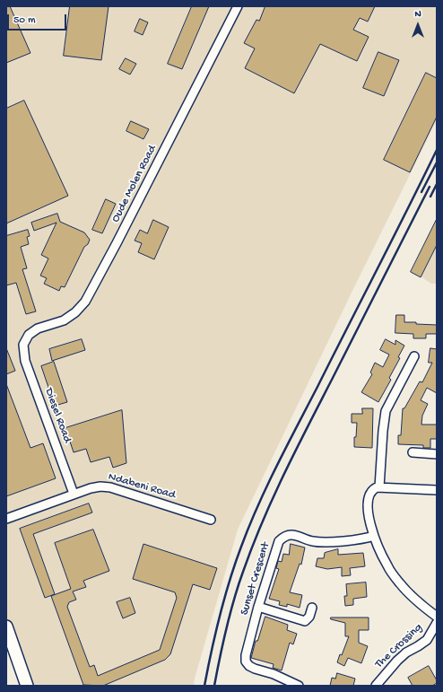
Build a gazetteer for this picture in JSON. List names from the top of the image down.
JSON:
{
  "streets": {
    "street": [
      "Oude Molen Road",
      "Diesel Road",
      "Ndabeni Road",
      "Sunset Crescent",
      "The Crossing"
    ]
  },
  "crossings": [
    ["Oude Molen Road", "Diesel Road"],
    ["Diesel Road", "Ndabeni Road"]
  ],
  "scale_bar": "50 m",
  "north": "top"
}
